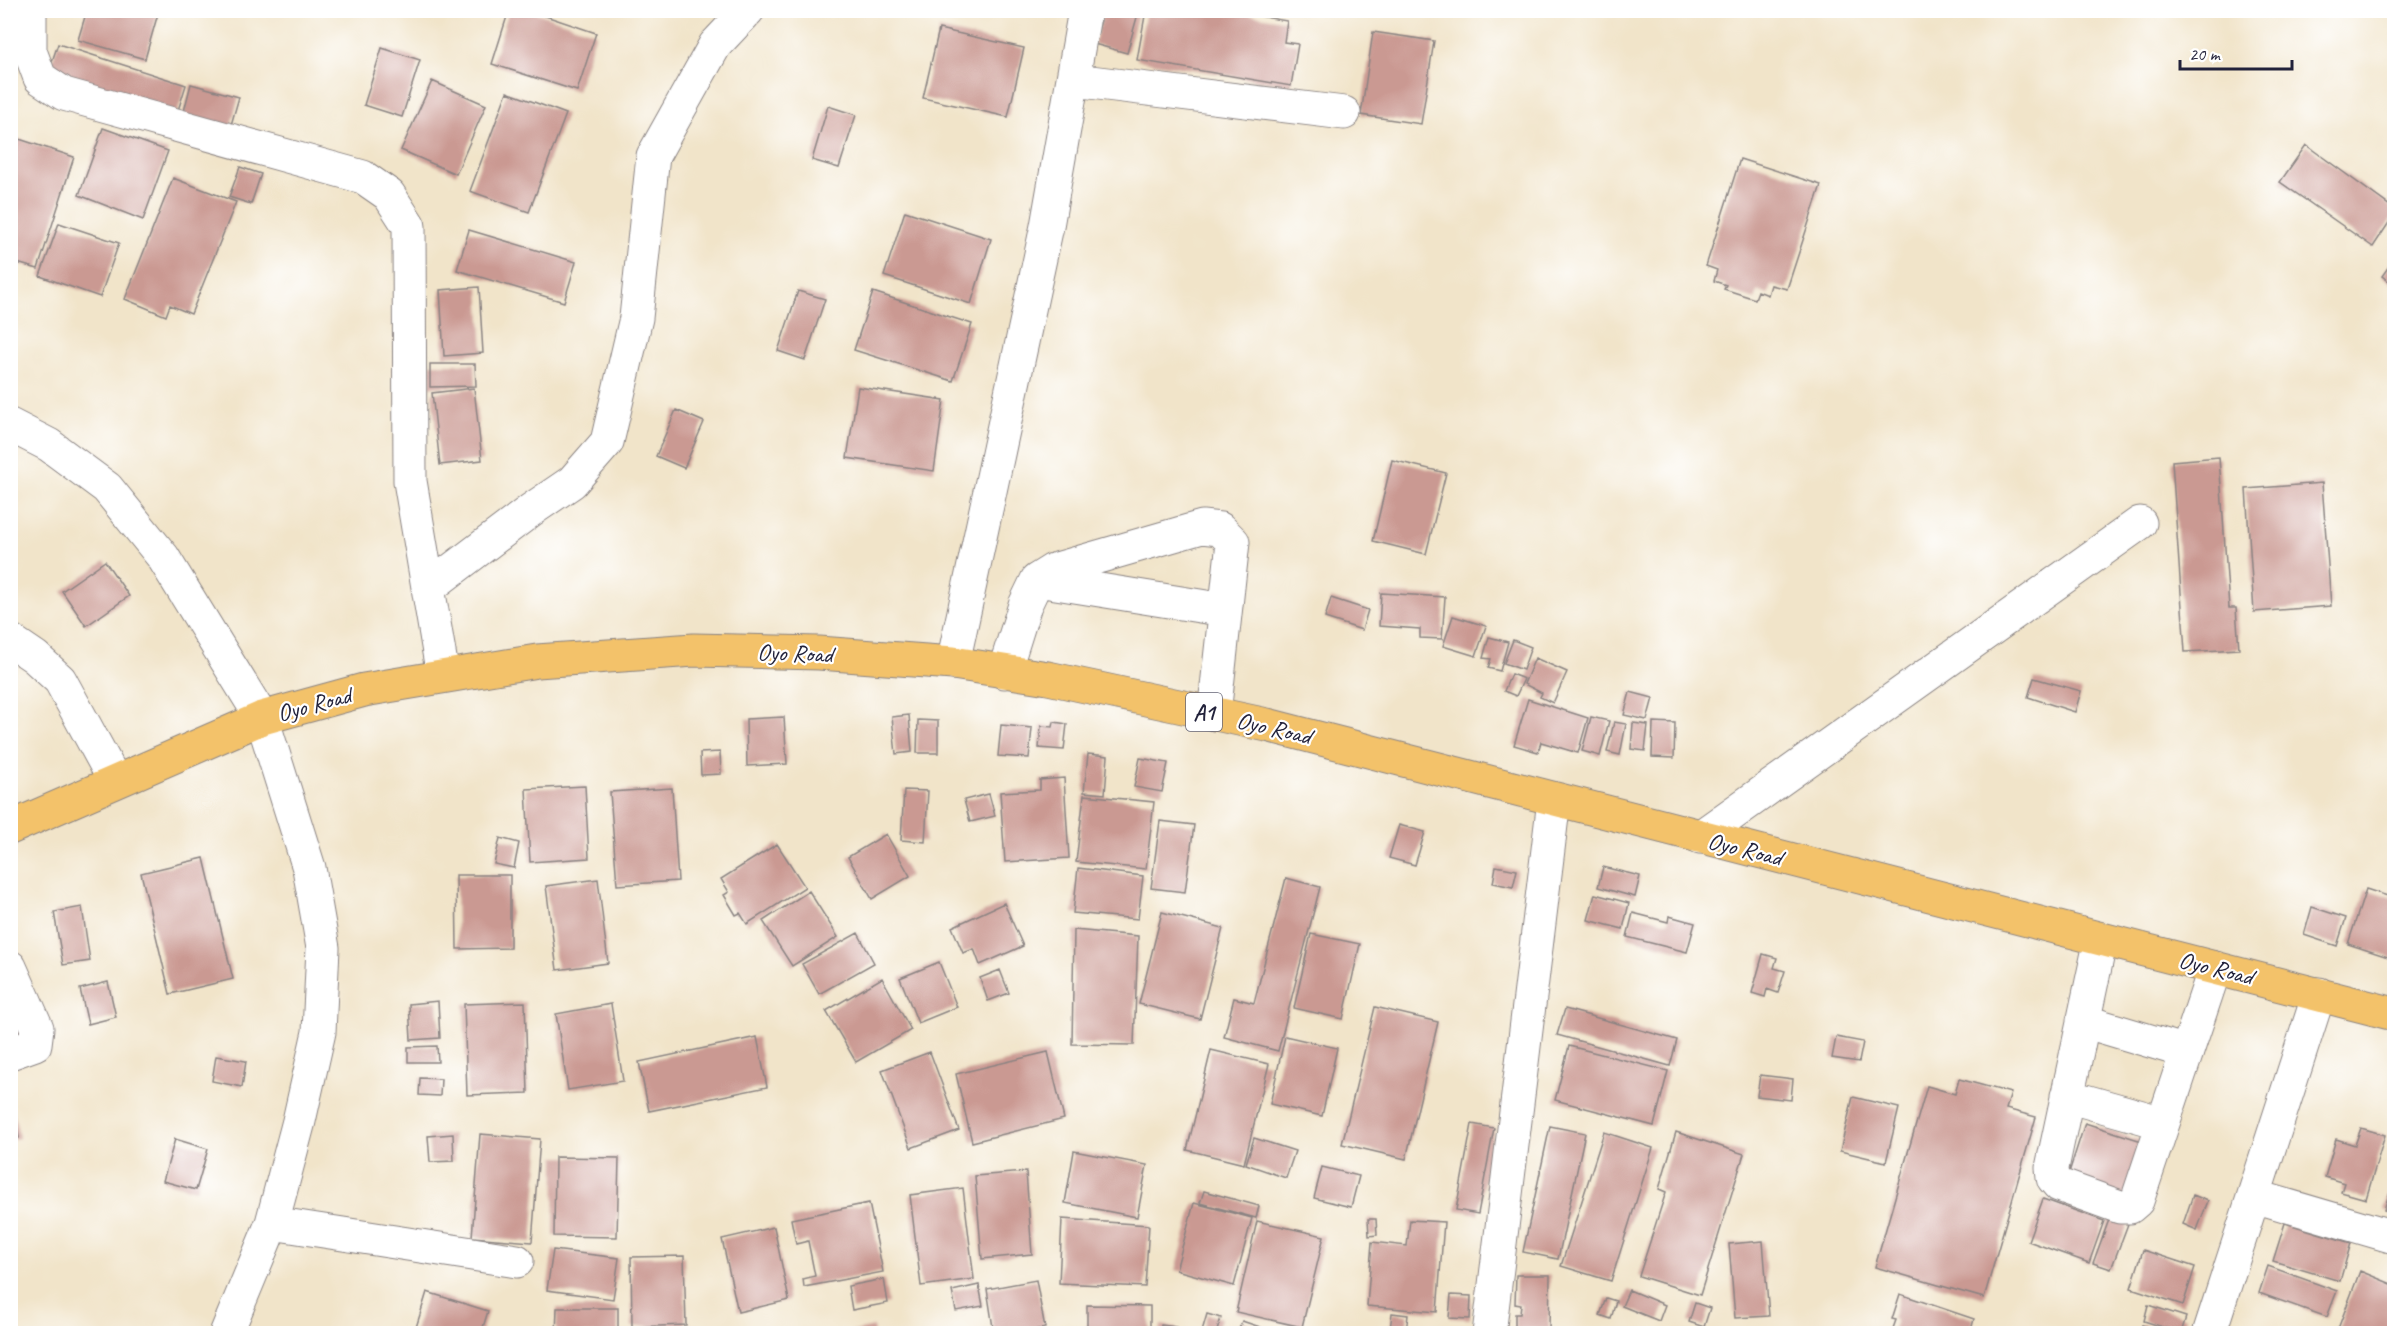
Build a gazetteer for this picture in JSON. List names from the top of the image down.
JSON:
{
  "streets": {
    "highway": ["Oyo Road", "A1"]
  },
  "scale_bar": "20 m"
}
